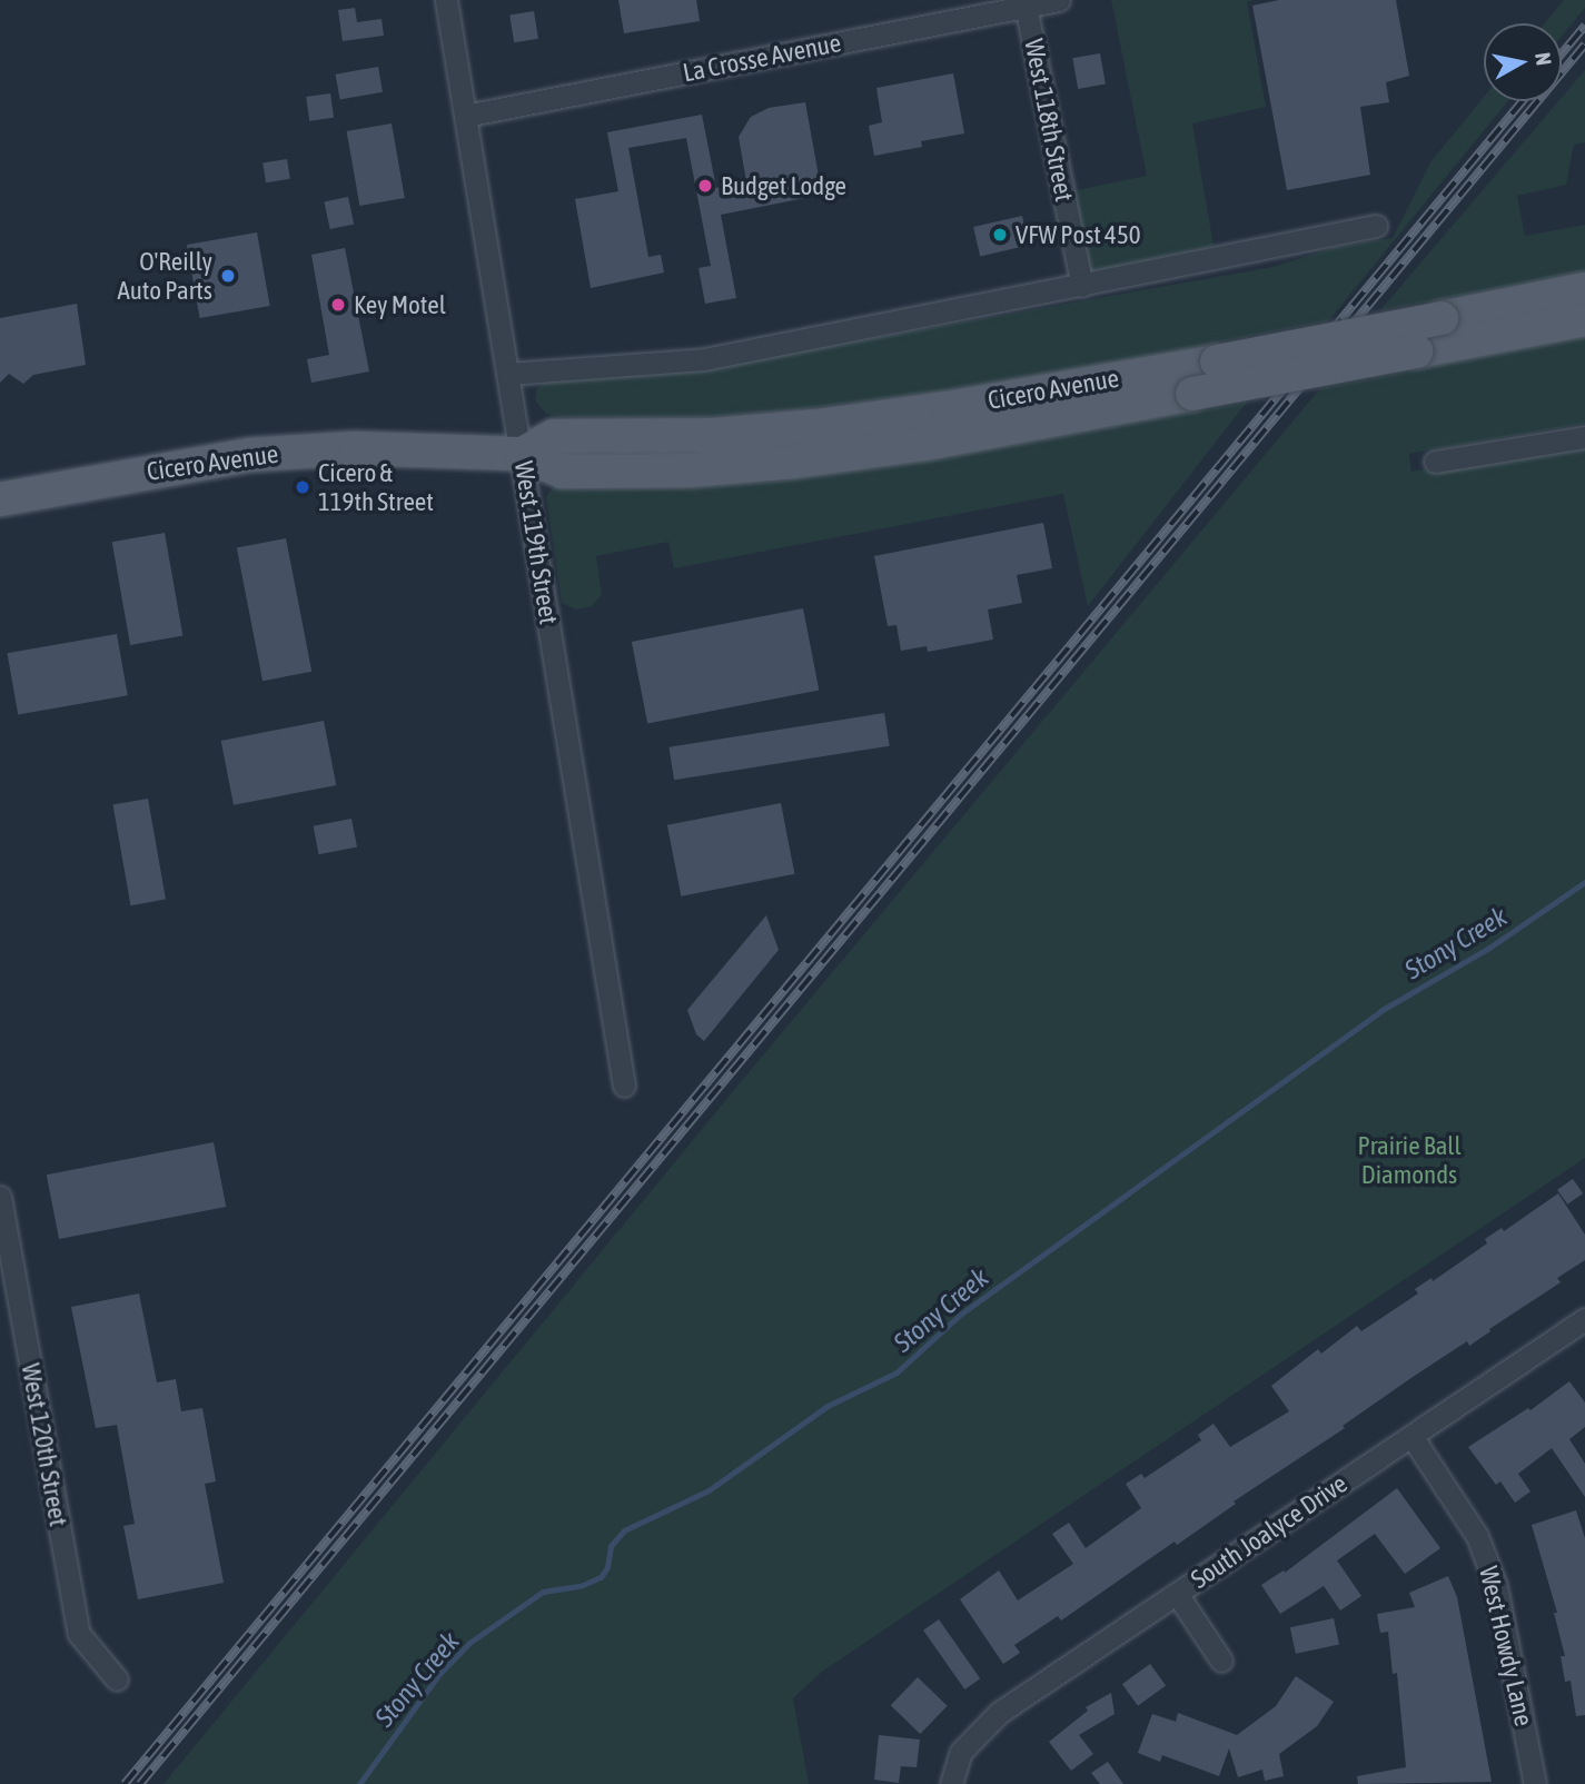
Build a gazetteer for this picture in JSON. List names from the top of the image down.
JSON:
{
  "streets": {
    "main road": ["Cicero Avenue"],
    "street": [
      "La Crosse Avenue",
      "West 118th Street",
      "West 119th Street",
      "West 120th Street",
      "South Joalyce Drive",
      "West Howdy Lane"
    ]
  },
  "crossings": [
    ["La Crosse Avenue", "West 118th Street"],
    ["La Crosse Avenue", "West 119th Street"],
    ["Cicero Avenue", "West 119th Street"],
    ["South Joalyce Drive", "West Howdy Lane"]
  ],
  "water": ["Stony Creek"],
  "parks": ["Prairie Ball Diamonds"],
  "places": [
    "Budget Lodge",
    "VFW Post 450",
    "O'Reilly Auto Parts",
    "Key Motel",
    "Cicero & 119th Street"
  ],
  "north": "right"
}
